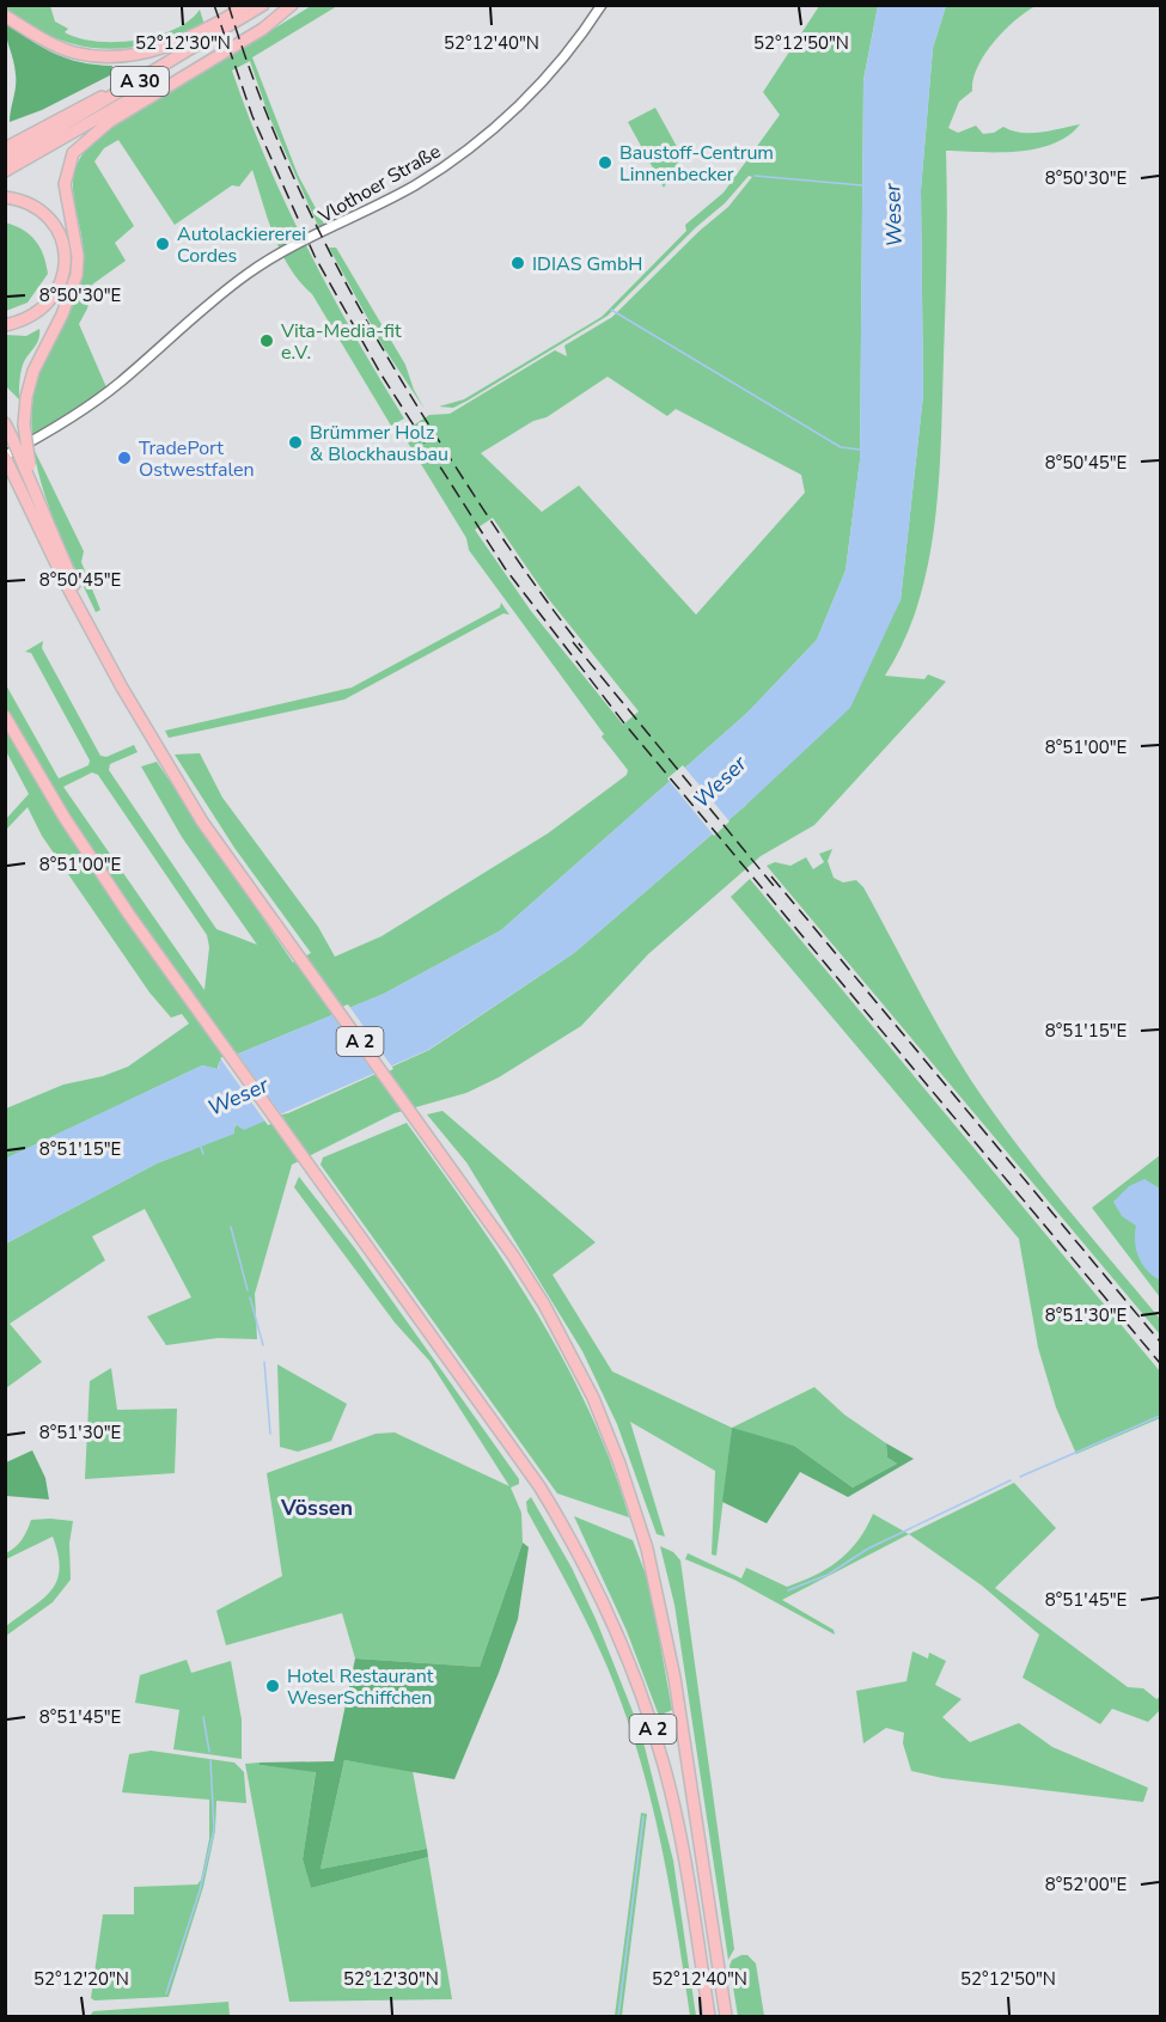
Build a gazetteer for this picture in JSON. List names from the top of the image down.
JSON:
{
  "streets": {
    "highway": ["A 30", "A 2"],
    "main road": ["Vlothoer Straße"]
  },
  "districts": ["Vössen"],
  "water": ["Weser"],
  "places": [
    "Baustoff-Centrum Linnenbecker",
    "Autolackiererei Cordes",
    "IDIAS GmbH",
    "Vita-Media-fit e.V.",
    "Brümmer Holz & Blockhausbau",
    "TradePort Ostwestfalen",
    "Hotel Restaurant WeserSchiffchen"
  ],
  "coordinates": [
    "52°12'30\"N",
    "52°12'40\"N",
    "52°12'50\"N",
    "8°50'30\"E",
    "8°50'45\"E",
    "8°51'00\"E",
    "8°51'15\"E",
    "8°51'30\"E",
    "8°51'45\"E",
    "8°52'00\"E",
    "52°12'20\"N"
  ]
}
